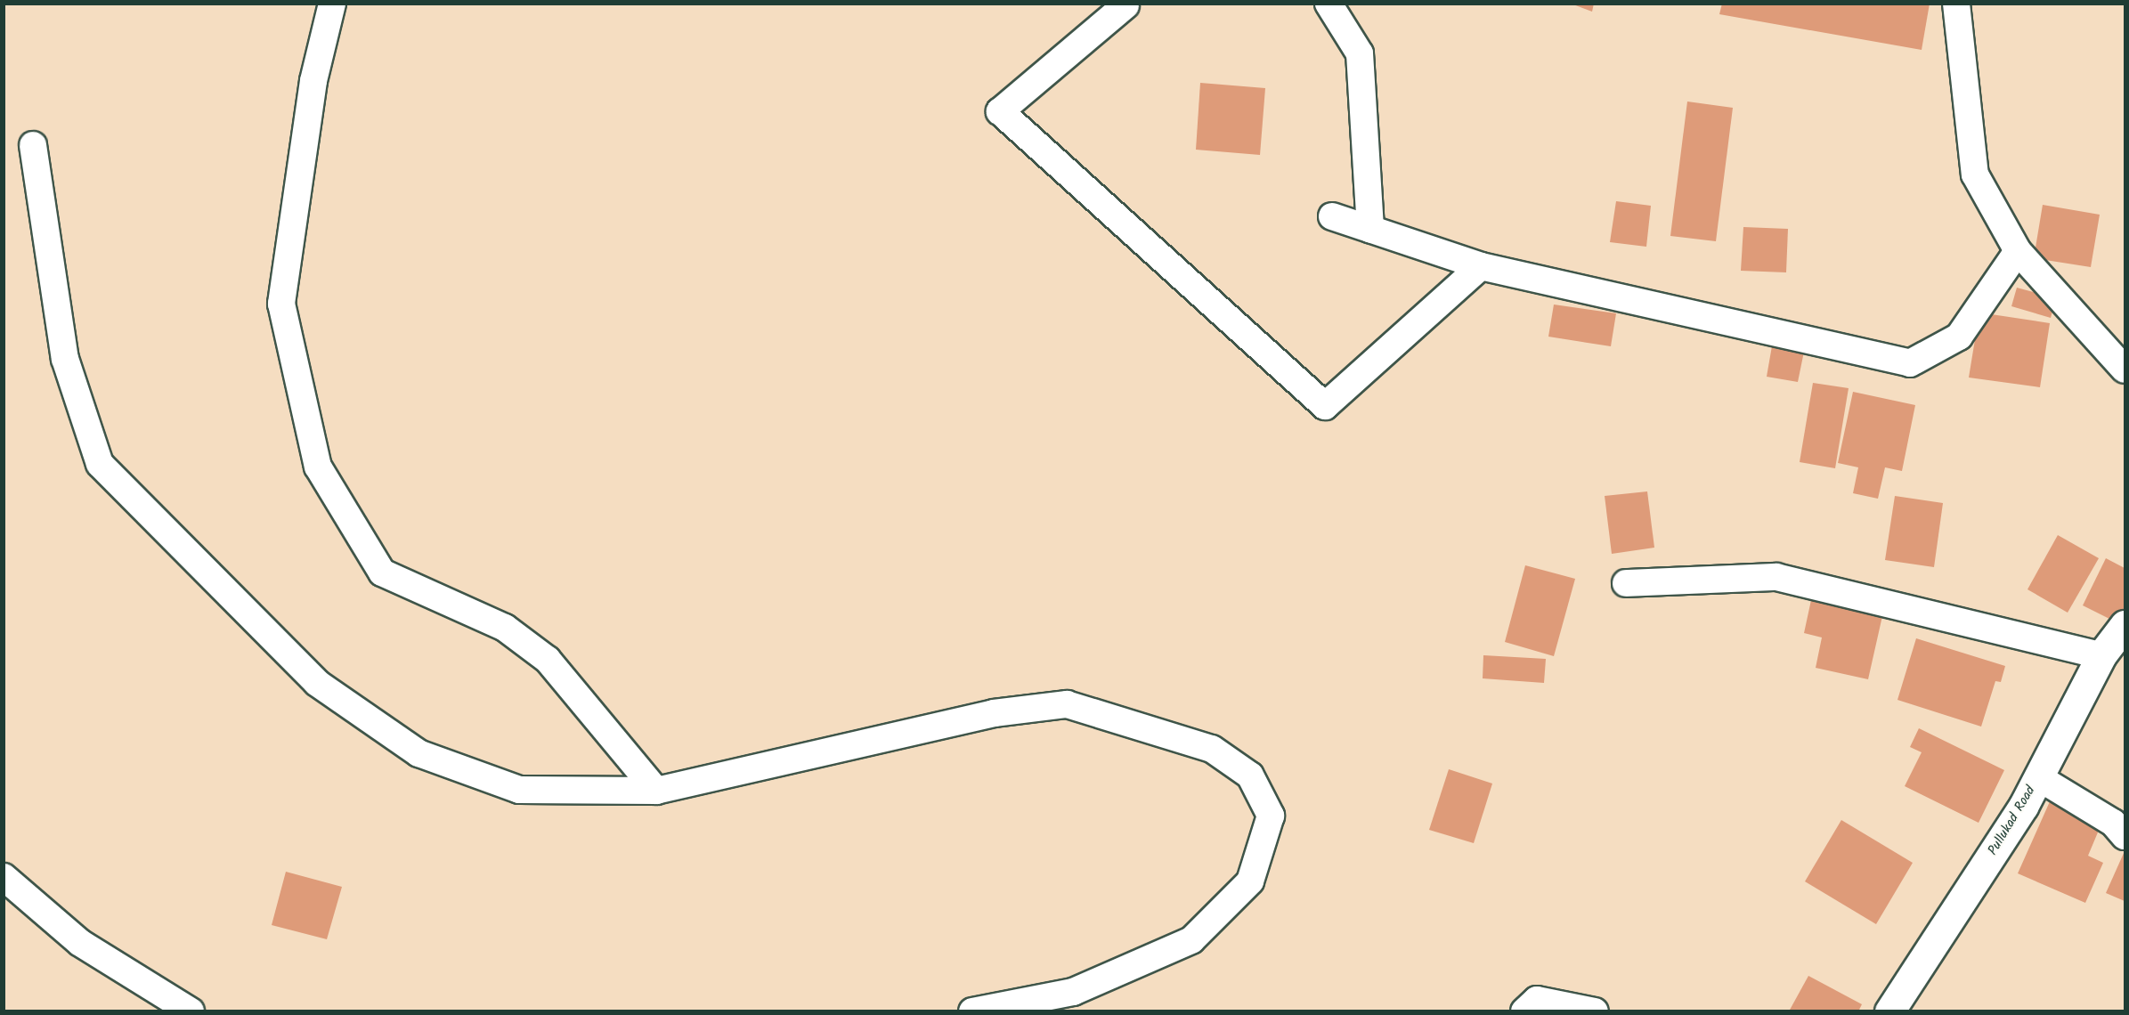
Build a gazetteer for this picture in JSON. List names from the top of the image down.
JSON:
{
  "streets": {
    "street": ["Pullukad Road"]
  }
}
